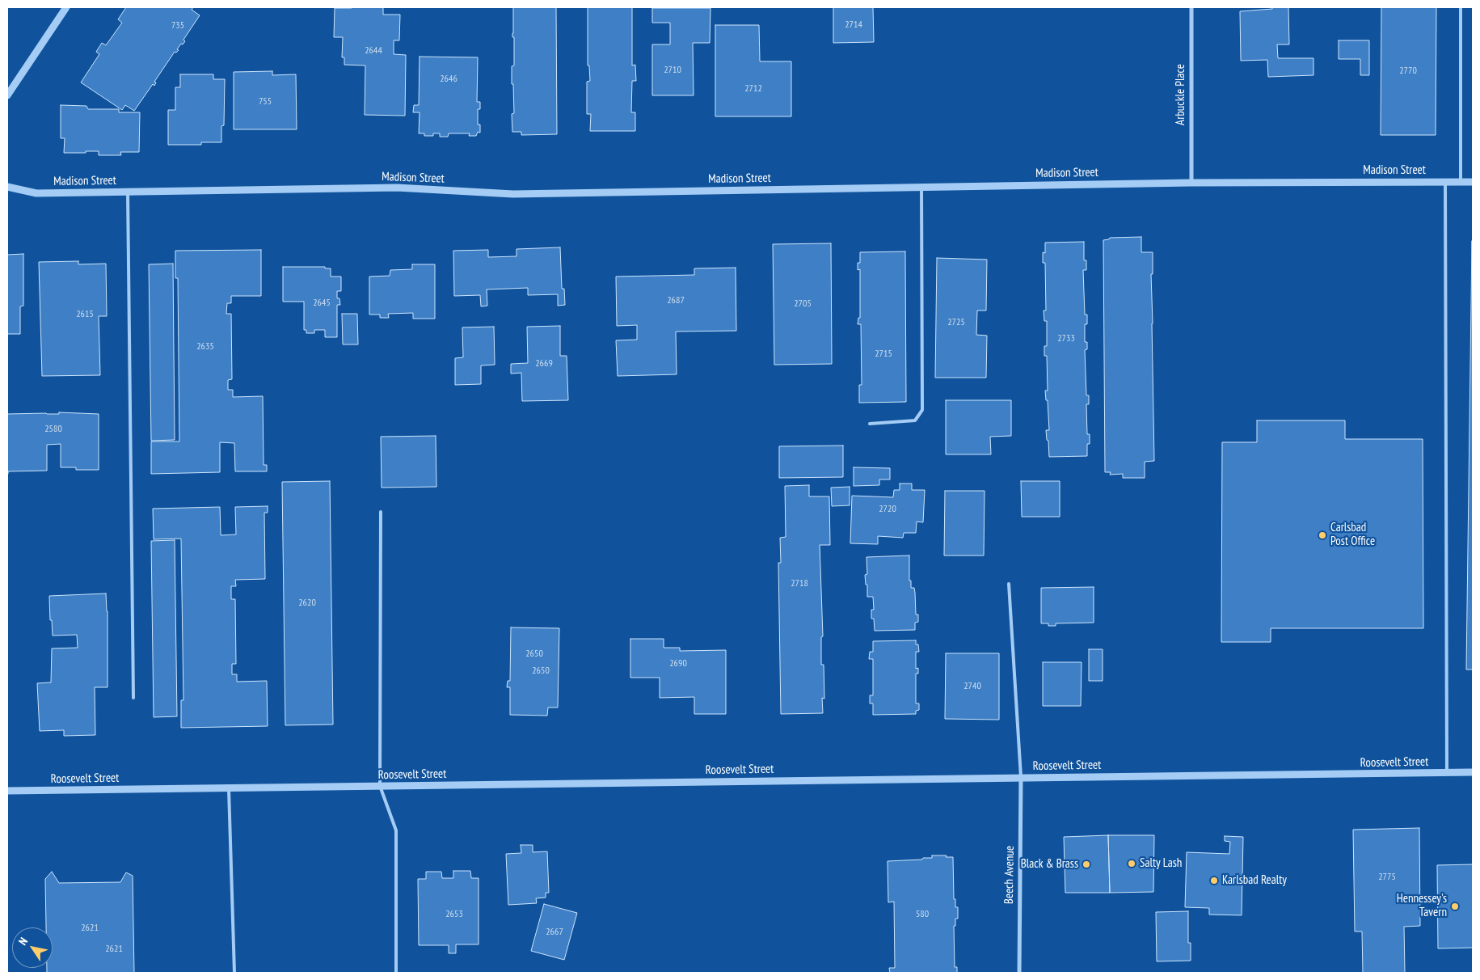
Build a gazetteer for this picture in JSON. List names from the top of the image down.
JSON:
{
  "streets": {
    "street": [
      "Arbuckle Place",
      "Madison Street",
      "Roosevelt Street",
      "Beech Avenue"
    ]
  },
  "crossings": [
    ["Arbuckle Place", "Madison Street"],
    ["Roosevelt Street", "Beech Avenue"]
  ],
  "places": [
    "Carlsbad Post Office",
    "Salty Lash",
    "Black & Brass",
    "Karlsbad Realty",
    "Hennessey's Tavern"
  ],
  "house_numbers": [
    "2714",
    "735",
    "2644",
    "2710",
    "2770",
    "2646",
    "2712",
    "755",
    "2687",
    "2645",
    "2705",
    "2615",
    "2725",
    "2733",
    "2635",
    "2715",
    "2669",
    "2580",
    "2720",
    "2718",
    "2620",
    "2650",
    "2690",
    "2650",
    "2740",
    "2775",
    "2653",
    "580",
    "2621",
    "2667",
    "2621"
  ],
  "north": "top left"
}
